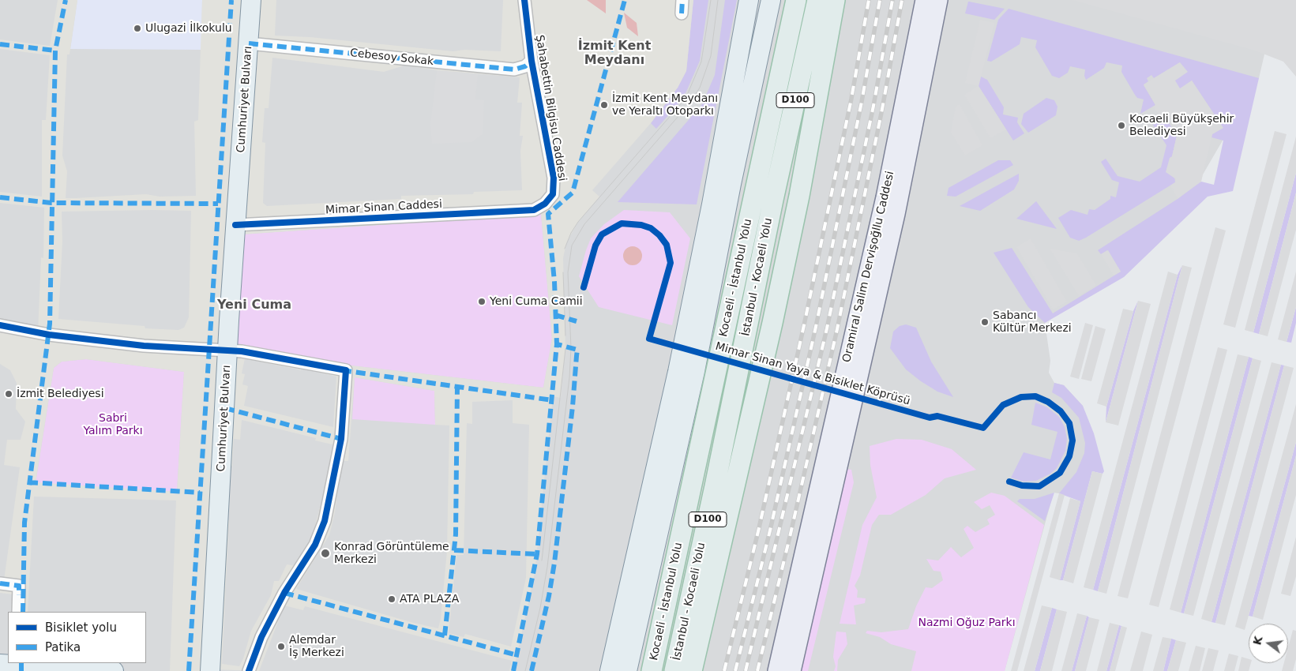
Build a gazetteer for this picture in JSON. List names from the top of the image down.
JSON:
{
  "streets": {
    "highway": ["D100", "İstanbul - Kocaeli Yolu", "Kocaeli - İstanbul Yolu"],
    "main road": ["Cumhuriyet Bulvarı", "Oramiral Salim Dervişoğllu Caddesi"],
    "street": ["Cebesoy Sokak", "Şahabettin Bilgisu Caddesi", "Mimar Sinan Caddesi"],
    "cycle path": ["Mimar Sinan Yaya & Bisiklet Köprüsü"]
  },
  "crossings": [
    ["Cebesoy Sokak", "Cumhuriyet Bulvarı"],
    ["Cebesoy Sokak", "Şahabettin Bilgisu Caddesi"],
    ["Cumhuriyet Bulvarı", "Mimar Sinan Caddesi"],
    ["Şahabettin Bilgisu Caddesi", "Mimar Sinan Caddesi"]
  ],
  "districts": ["İzmit Kent Meydanı", "Yeni Cuma"],
  "parks": ["Sabri Yalım Parkı", "Nazmi Oğuz Parkı"],
  "places": [
    "Ulugazi İlkokulu",
    "İzmit Kent Meydanı ve Yeraltı Otoparkı",
    "Kocaeli Büyükşehir Belediyesi",
    "Yeni Cuma Camii",
    "Sabancı Kültür Merkezi",
    "İzmit Belediyesi",
    "Konrad Görüntüleme Merkezi",
    "ATA PLAZA",
    "Alemdar İş Merkezi"
  ],
  "legend": ["Bisiklet yolu", "Patika"],
  "north": "left"
}
